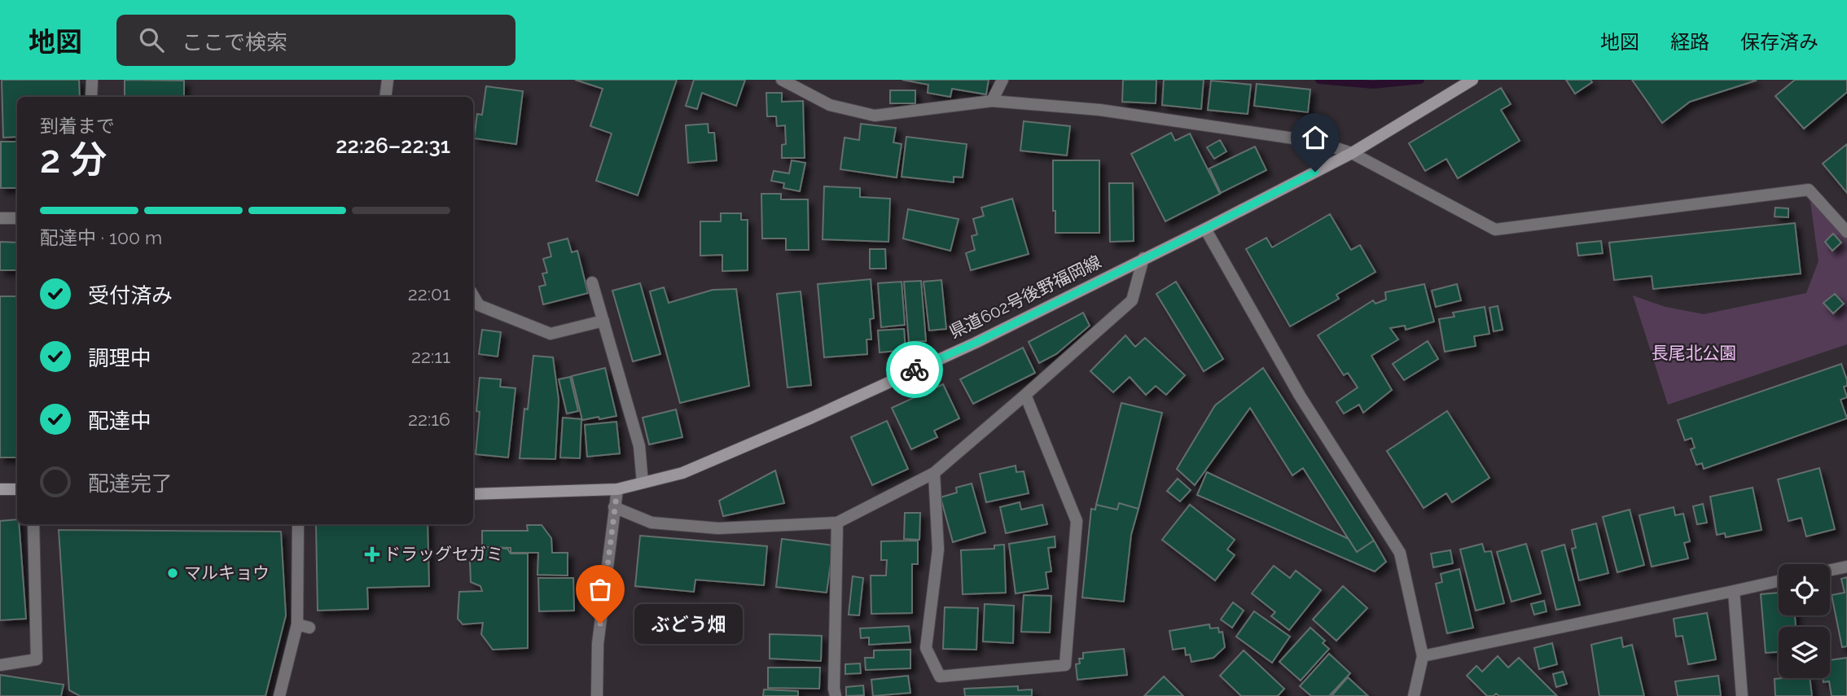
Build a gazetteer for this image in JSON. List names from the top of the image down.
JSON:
{
  "streets": {
    "main road": ["県道602号後野福岡線"]
  },
  "parks": ["長尾北公園"],
  "places": {
    "health": ["ドラッグセガミ"],
    "other": ["マルキョウ", "ぶどう畑"]
  },
  "page": {
    "header": "地図",
    "search": "ここで検索",
    "nav": ["地図", "経路", "保存済み"],
    "heading": ["2 分", "到着まで", "22:26–22:31"],
    "bar": "配達中 · 100 m",
    "list": [
      ["受付済み", "22:01"],
      ["調理中", "22:11"],
      ["配達中", "22:16"],
      "配達完了"
    ],
    "bubble": "ぶどう畑"
  }
}
